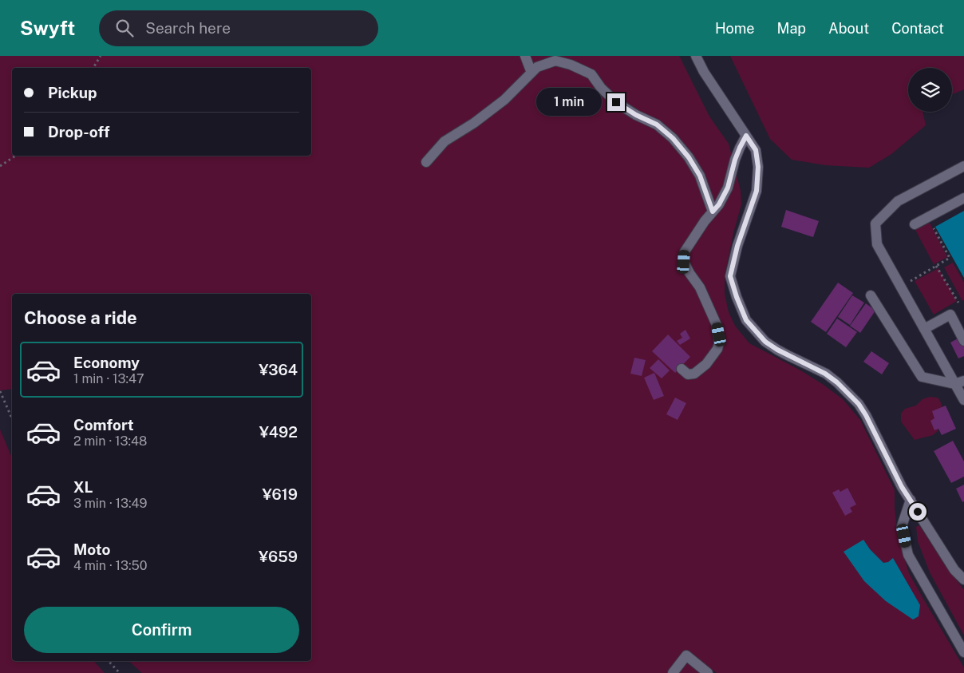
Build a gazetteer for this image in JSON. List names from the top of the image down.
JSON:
{
  "page": {
    "header": "Swyft",
    "search": "Search here",
    "nav": [
      "Home",
      "Map",
      "About",
      "Contact"
    ],
    "banner": ["Pickup", "Drop-off"],
    "bubble": "1 min",
    "heading": "Choose a ride",
    "list": [
      {
        "name": "Economy",
        "note": "1 min · 13:47",
        "value": "¥364"
      },
      {
        "name": "Comfort",
        "note": "2 min · 13:48",
        "value": "¥492"
      },
      {
        "name": "XL",
        "note": "3 min · 13:49",
        "value": "¥619"
      },
      {
        "name": "Moto",
        "note": "4 min · 13:50",
        "value": "¥659"
      }
    ],
    "buttons": "Confirm"
  }
}
